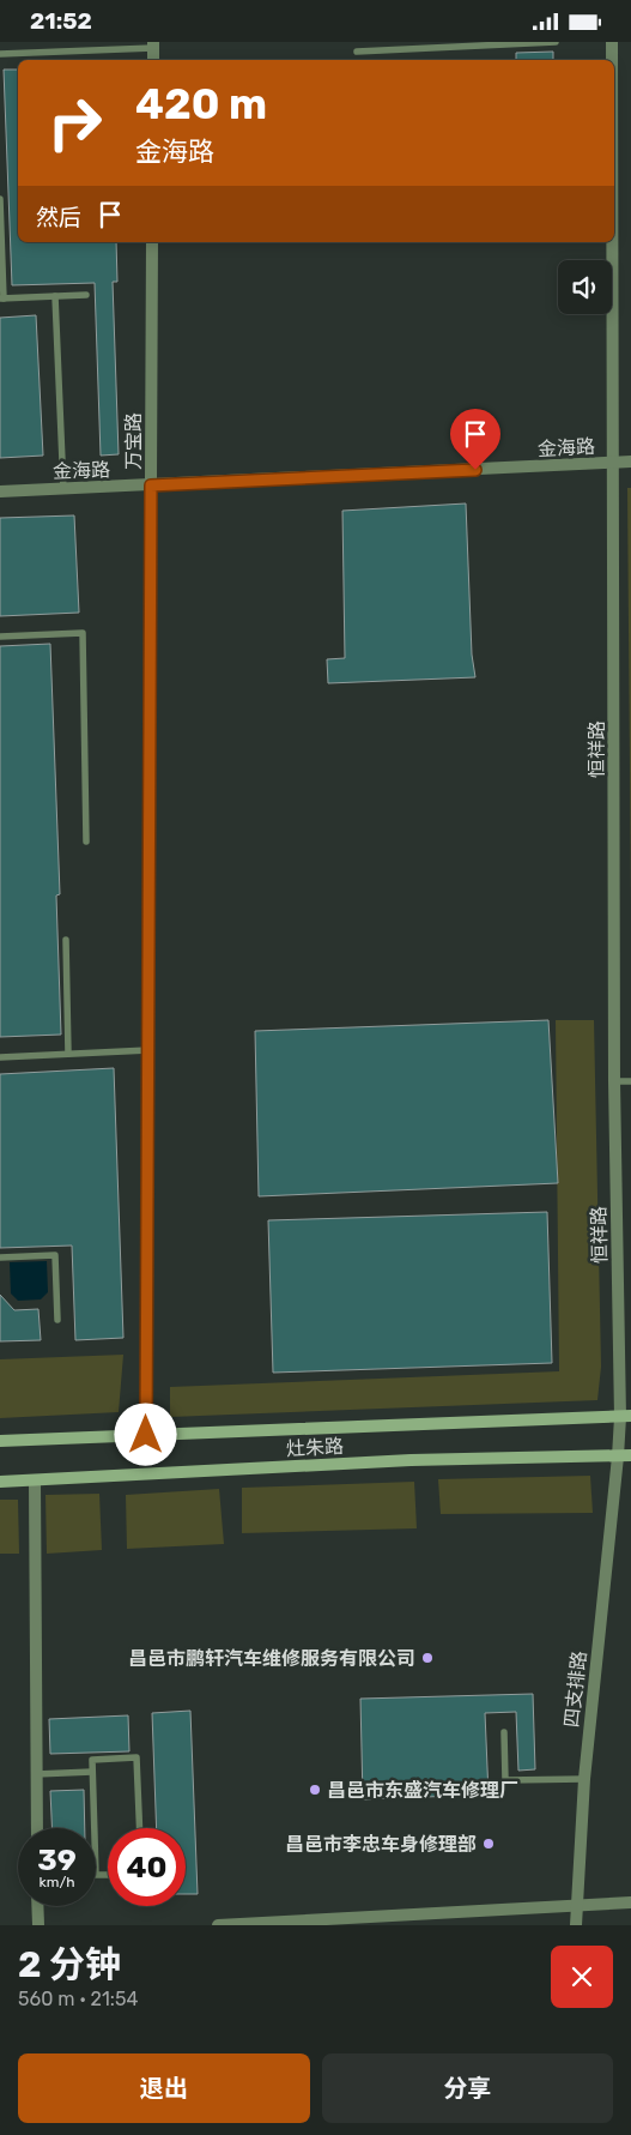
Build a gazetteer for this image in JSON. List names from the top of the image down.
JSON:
{
  "streets": {
    "main road": ["灶朱路"],
    "street": [
      "万宝路",
      "金海路",
      "恒祥路",
      "四支排路"
    ]
  },
  "crossings": [
    ["万宝路", "金海路"],
    ["万宝路", "灶朱路"],
    ["金海路", "恒祥路"],
    ["恒祥路", "灶朱路"],
    ["恒祥路", "四支排路"],
    ["灶朱路", "四支排路"]
  ],
  "places": ["昌邑市鹏轩汽车维修服务有限公司", "昌邑市东盛汽车修理厂", "昌邑市李忠车身修理部"],
  "page": {
    "status": "21:52",
    "turn": ["420 m", "金海路"],
    "then": "然后",
    "speed": "39 km/h",
    "limit": "40",
    "heading": ["2 分钟", "560 m · 21:54"],
    "buttons": ["退出", "分享"]
  }
}
